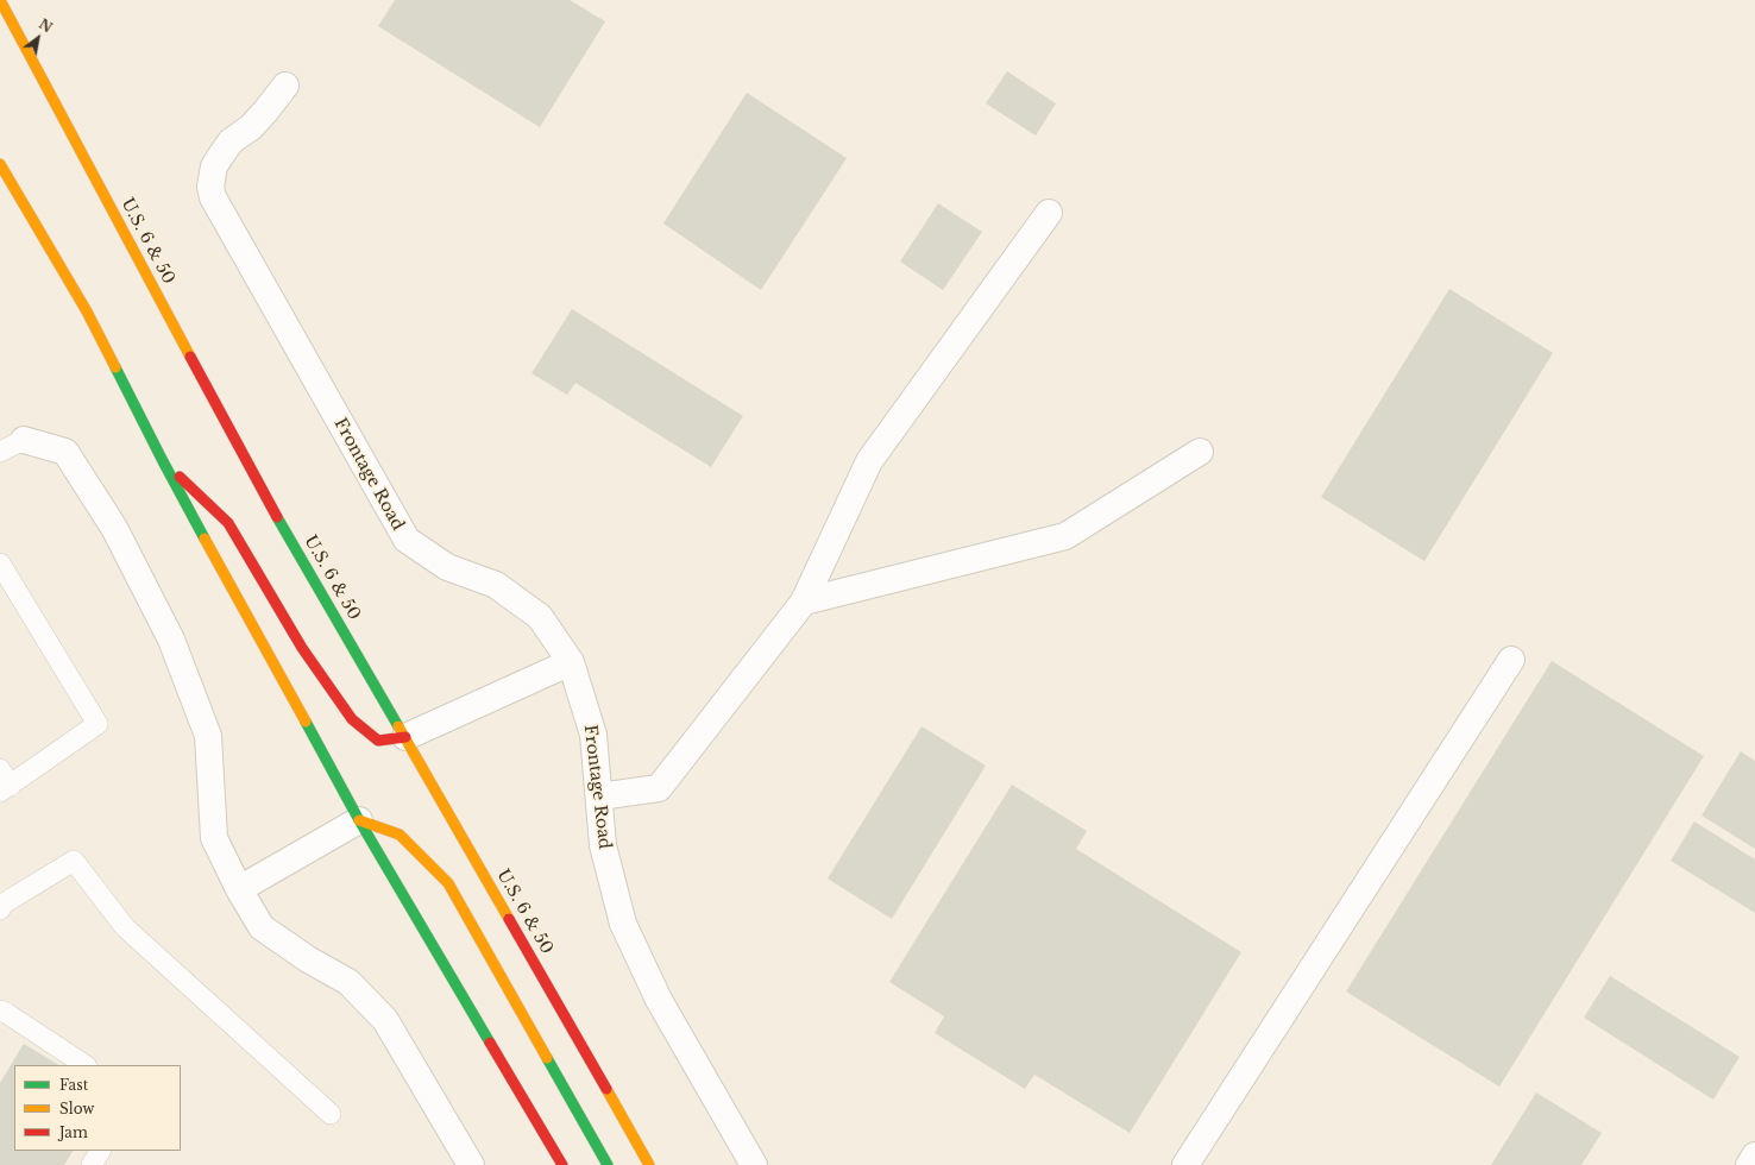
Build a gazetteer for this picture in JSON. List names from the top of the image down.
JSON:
{
  "streets": {
    "highway": ["U.S. 6 & 50"],
    "street": ["Frontage Road"]
  },
  "legend": ["Fast", "Slow", "Jam"],
  "north": "top right"
}
